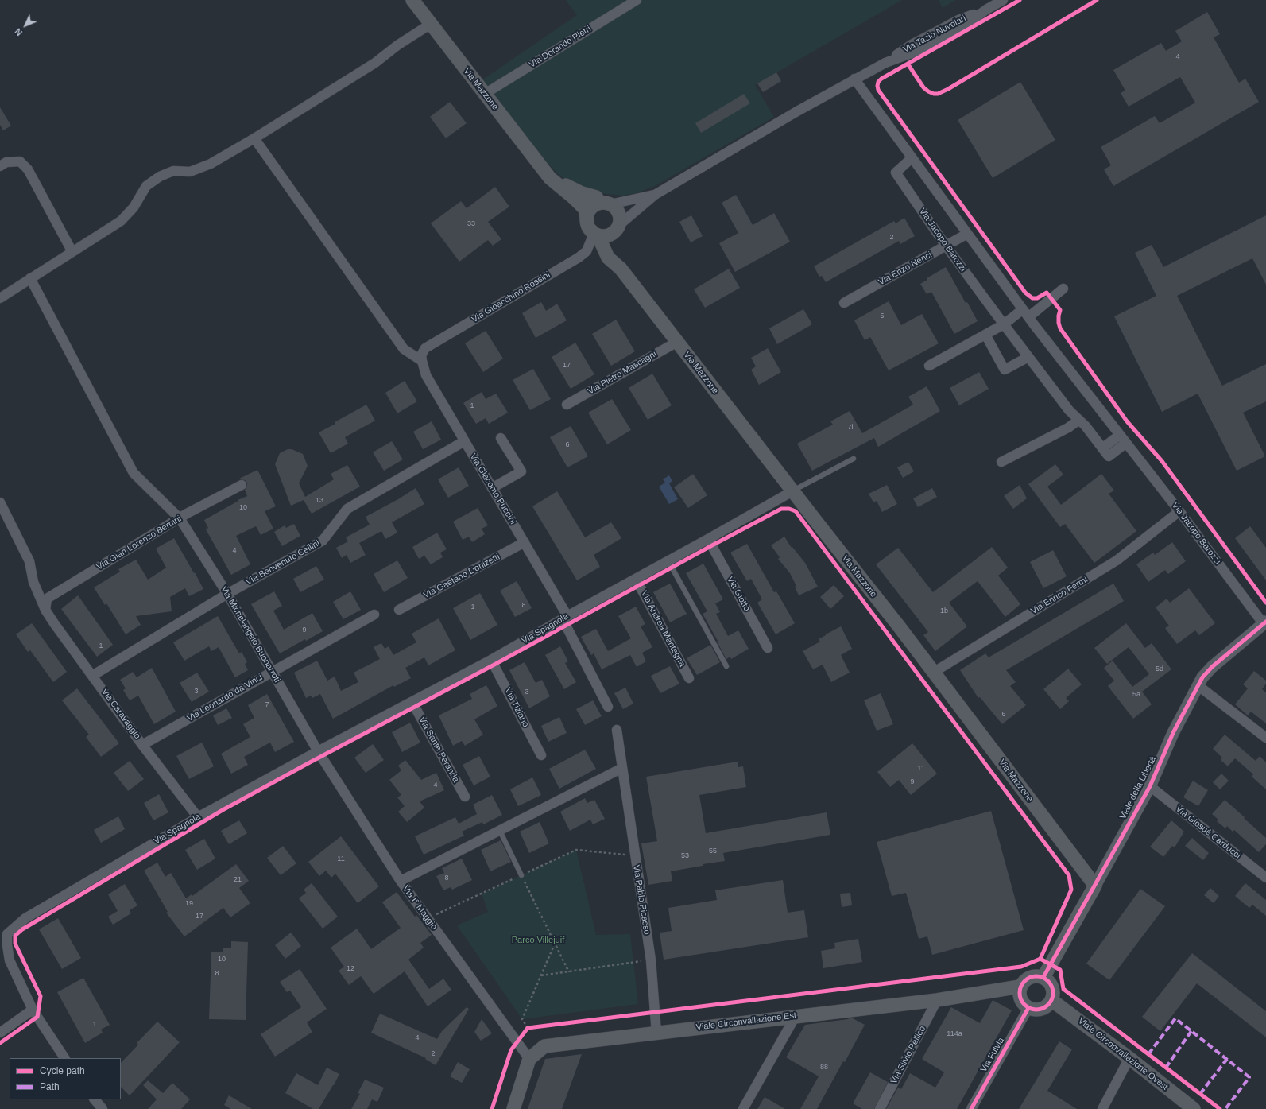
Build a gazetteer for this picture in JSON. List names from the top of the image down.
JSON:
{
  "streets": {
    "main road": [
      "Via Mazzone",
      "Viale della Libertà",
      "Viale Circonvallazione Est",
      "Viale Circonvallazione Ovest"
    ],
    "street": [
      "Via Tazio Nuvolari",
      "Via Dorando Pietri",
      "Via Jacopo Barozzi",
      "Via Enzo Nenci",
      "Via Gioacchino Rossini",
      "Via Pietro Mascagni",
      "Via Giacomo Puccini",
      "Via Gian Lorenzo Bernini",
      "Via Benvenuto Cellini",
      "Via Gaetano Donizetti",
      "Via Giotto",
      "Via Enrico Fermi",
      "Via Spagnola",
      "Via Andrea Mantegna",
      "Via Michelangelo Buonarroti",
      "Via Leonardo da Vinci",
      "Via Tiziano",
      "Via Caravaggio",
      "Via Sante Peranda",
      "Via Giosuè Carducci",
      "Via Pablo Picasso",
      "Via I° Maggio",
      "Via Silvio Pellico",
      "Via Fulvia"
    ]
  },
  "crossings": [
    ["Via Tazio Nuvolari", "Via Jacopo Barozzi"],
    ["Via Dorando Pietri", "Via Mazzone"],
    ["Via Mazzone", "Via Gioacchino Rossini"],
    ["Via Mazzone", "Via Pietro Mascagni"],
    ["Via Mazzone", "Via Enrico Fermi"],
    ["Via Mazzone", "Via Spagnola"],
    ["Via Mazzone", "Viale della Libertà"],
    ["Via Jacopo Barozzi", "Via Enzo Nenci"],
    ["Via Jacopo Barozzi", "Via Enrico Fermi"],
    ["Via Jacopo Barozzi", "Viale della Libertà"],
    ["Via Gioacchino Rossini", "Via Giacomo Puccini"],
    ["Via Giacomo Puccini", "Via Benvenuto Cellini"],
    ["Via Giacomo Puccini", "Via Gaetano Donizetti"],
    ["Via Giacomo Puccini", "Via Spagnola"],
    ["Via Gian Lorenzo Bernini", "Via Michelangelo Buonarroti"],
    ["Via Gian Lorenzo Bernini", "Via Caravaggio"],
    ["Via Benvenuto Cellini", "Via Michelangelo Buonarroti"],
    ["Via Benvenuto Cellini", "Via Caravaggio"],
    ["Via Giotto", "Via Spagnola"],
    ["Via Spagnola", "Via Andrea Mantegna"],
    ["Via Spagnola", "Via Michelangelo Buonarroti"],
    ["Via Spagnola", "Via Tiziano"],
    ["Via Spagnola", "Via Caravaggio"],
    ["Via Spagnola", "Via Sante Peranda"],
    ["Via Spagnola", "Via I° Maggio"],
    ["Via Michelangelo Buonarroti", "Via Leonardo da Vinci"],
    ["Via Michelangelo Buonarroti", "Via I° Maggio"],
    ["Via Leonardo da Vinci", "Via Caravaggio"],
    ["Viale della Libertà", "Via Giosuè Carducci"],
    ["Viale della Libertà", "Viale Circonvallazione Est"],
    ["Viale della Libertà", "Viale Circonvallazione Ovest"],
    ["Viale della Libertà", "Via Fulvia"],
    ["Via Pablo Picasso", "Viale Circonvallazione Est"],
    ["Via I° Maggio", "Viale Circonvallazione Est"],
    ["Viale Circonvallazione Est", "Viale Circonvallazione Ovest"],
    ["Viale Circonvallazione Est", "Via Silvio Pellico"],
    ["Viale Circonvallazione Est", "Via Fulvia"],
    ["Viale Circonvallazione Ovest", "Via Fulvia"]
  ],
  "parks": ["Parco Villejuif"],
  "house_numbers": [
    "4",
    "33",
    "2",
    "5",
    "17",
    "1",
    "7i",
    "6",
    "13",
    "10",
    "4",
    "8",
    "1",
    "1b",
    "9",
    "1",
    "5d",
    "3",
    "3",
    "5a",
    "7",
    "6",
    "11",
    "9",
    "4",
    "55",
    "53",
    "11",
    "8",
    "21",
    "19",
    "17",
    "10",
    "12",
    "8",
    "1",
    "114a",
    "4",
    "2",
    "88"
  ],
  "legend": ["Cycle path", "Path"],
  "north": "bottom left"
}
